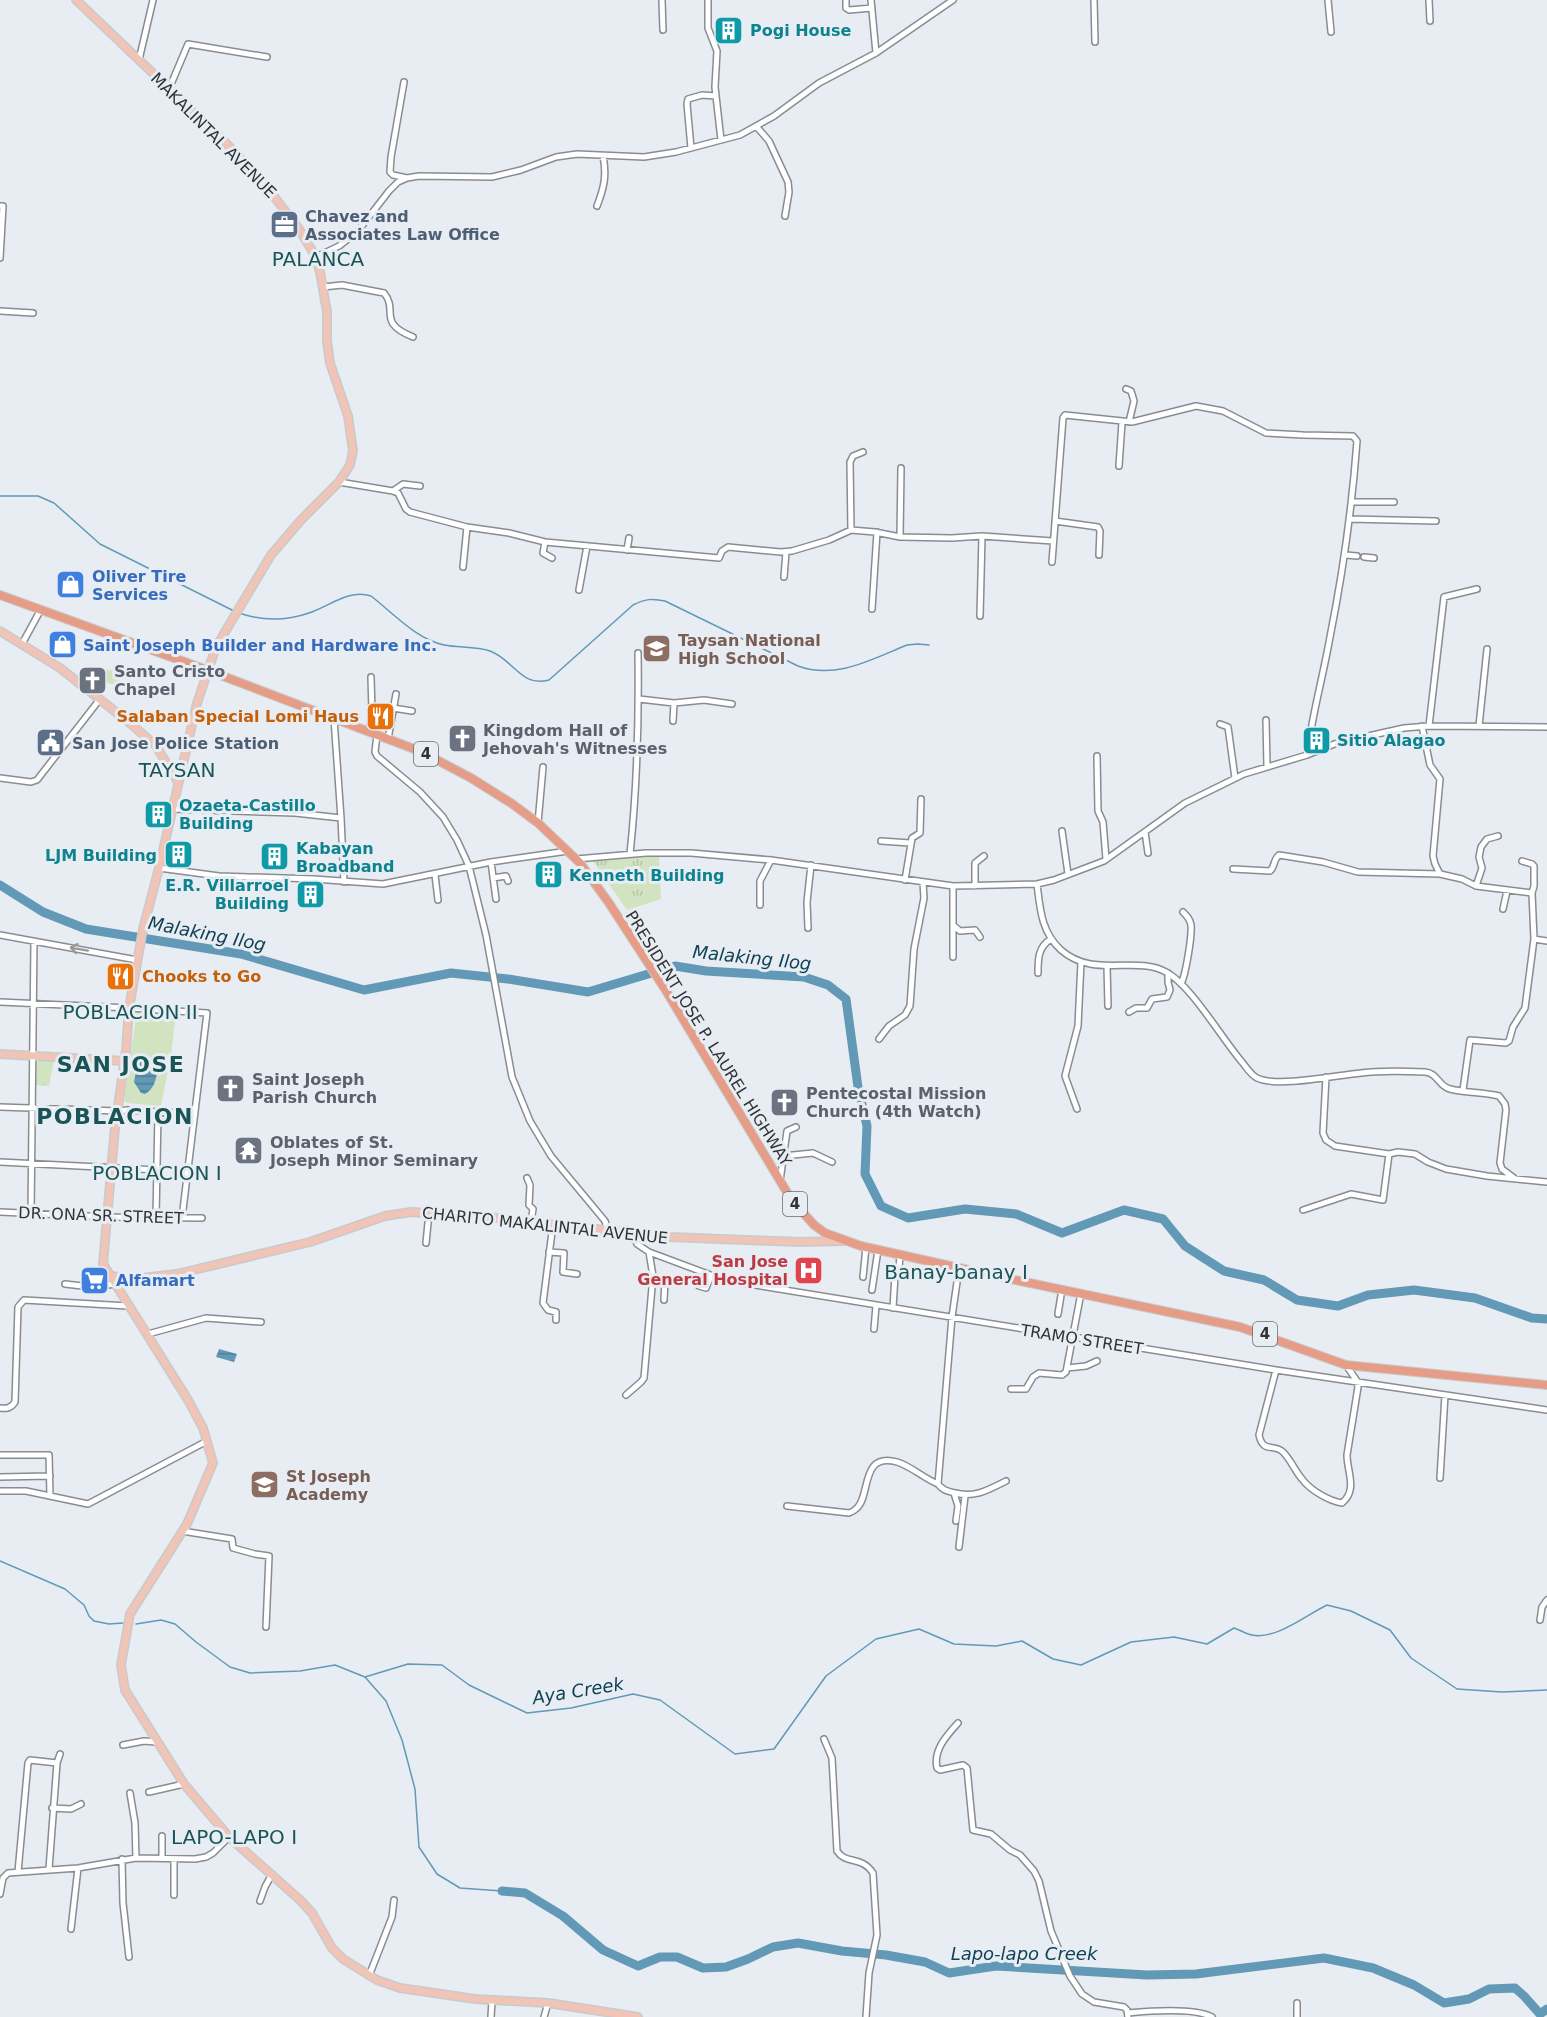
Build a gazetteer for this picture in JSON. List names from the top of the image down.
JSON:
{
  "streets": {
    "highway": ["4", "PRESIDENT JOSE P. LAUREL HIGHWAY"],
    "main road": ["MAKALINTAL AVENUE", "CHARITO MAKALINTAL AVENUE"],
    "street": ["DR. ONA SR. STREET", "TRAMO STREET"]
  },
  "crossings": [
    ["MAKALINTAL AVENUE", "PRESIDENT JOSE P. LAUREL HIGHWAY"],
    ["MAKALINTAL AVENUE", "DR. ONA SR. STREET"],
    ["MAKALINTAL AVENUE", "CHARITO MAKALINTAL AVENUE"],
    ["PRESIDENT JOSE P. LAUREL HIGHWAY", "CHARITO MAKALINTAL AVENUE"],
    ["CHARITO MAKALINTAL AVENUE", "TRAMO STREET"]
  ],
  "districts": [
    "PALANCA",
    "TAYSAN",
    "POBLACION II",
    "SAN JOSE",
    "POBLACION",
    "POBLACION I",
    "Banay-banay Ⅰ",
    "LAPO-LAPO I"
  ],
  "water": ["Malaking Ilog", "Aya Creek", "Lapo-lapo Creek"],
  "places": {
    "building": [
      "Pogi House",
      "Sitio Alagao",
      "Ozaeta-Castillo Building",
      "LJM Building",
      "Kabayan Broadband",
      "Kenneth Building",
      "E.R. Villarroel Building"
    ],
    "office": ["Chavez and Associates Law Office"],
    "shop": ["Oliver Tire Services", "Saint Joseph Builder and Hardware Inc."],
    "school or university": ["Taysan National High School", "St Joseph Academy"],
    "church": [
      "Santo Cristo Chapel",
      "Kingdom Hall of Jehovah's Witnesses",
      "Saint Joseph Parish Church",
      "Pentecostal Mission Church (4th Watch)"
    ],
    "restaurant": ["Salaban Special Lomi Haus", "Chooks to Go"],
    "public building": ["San Jose Police Station"],
    "temple": ["Oblates of St. Joseph Minor Seminary"],
    "hospital": ["San Jose General Hospital"],
    "supermarket": ["Alfamart"]
  }
}
